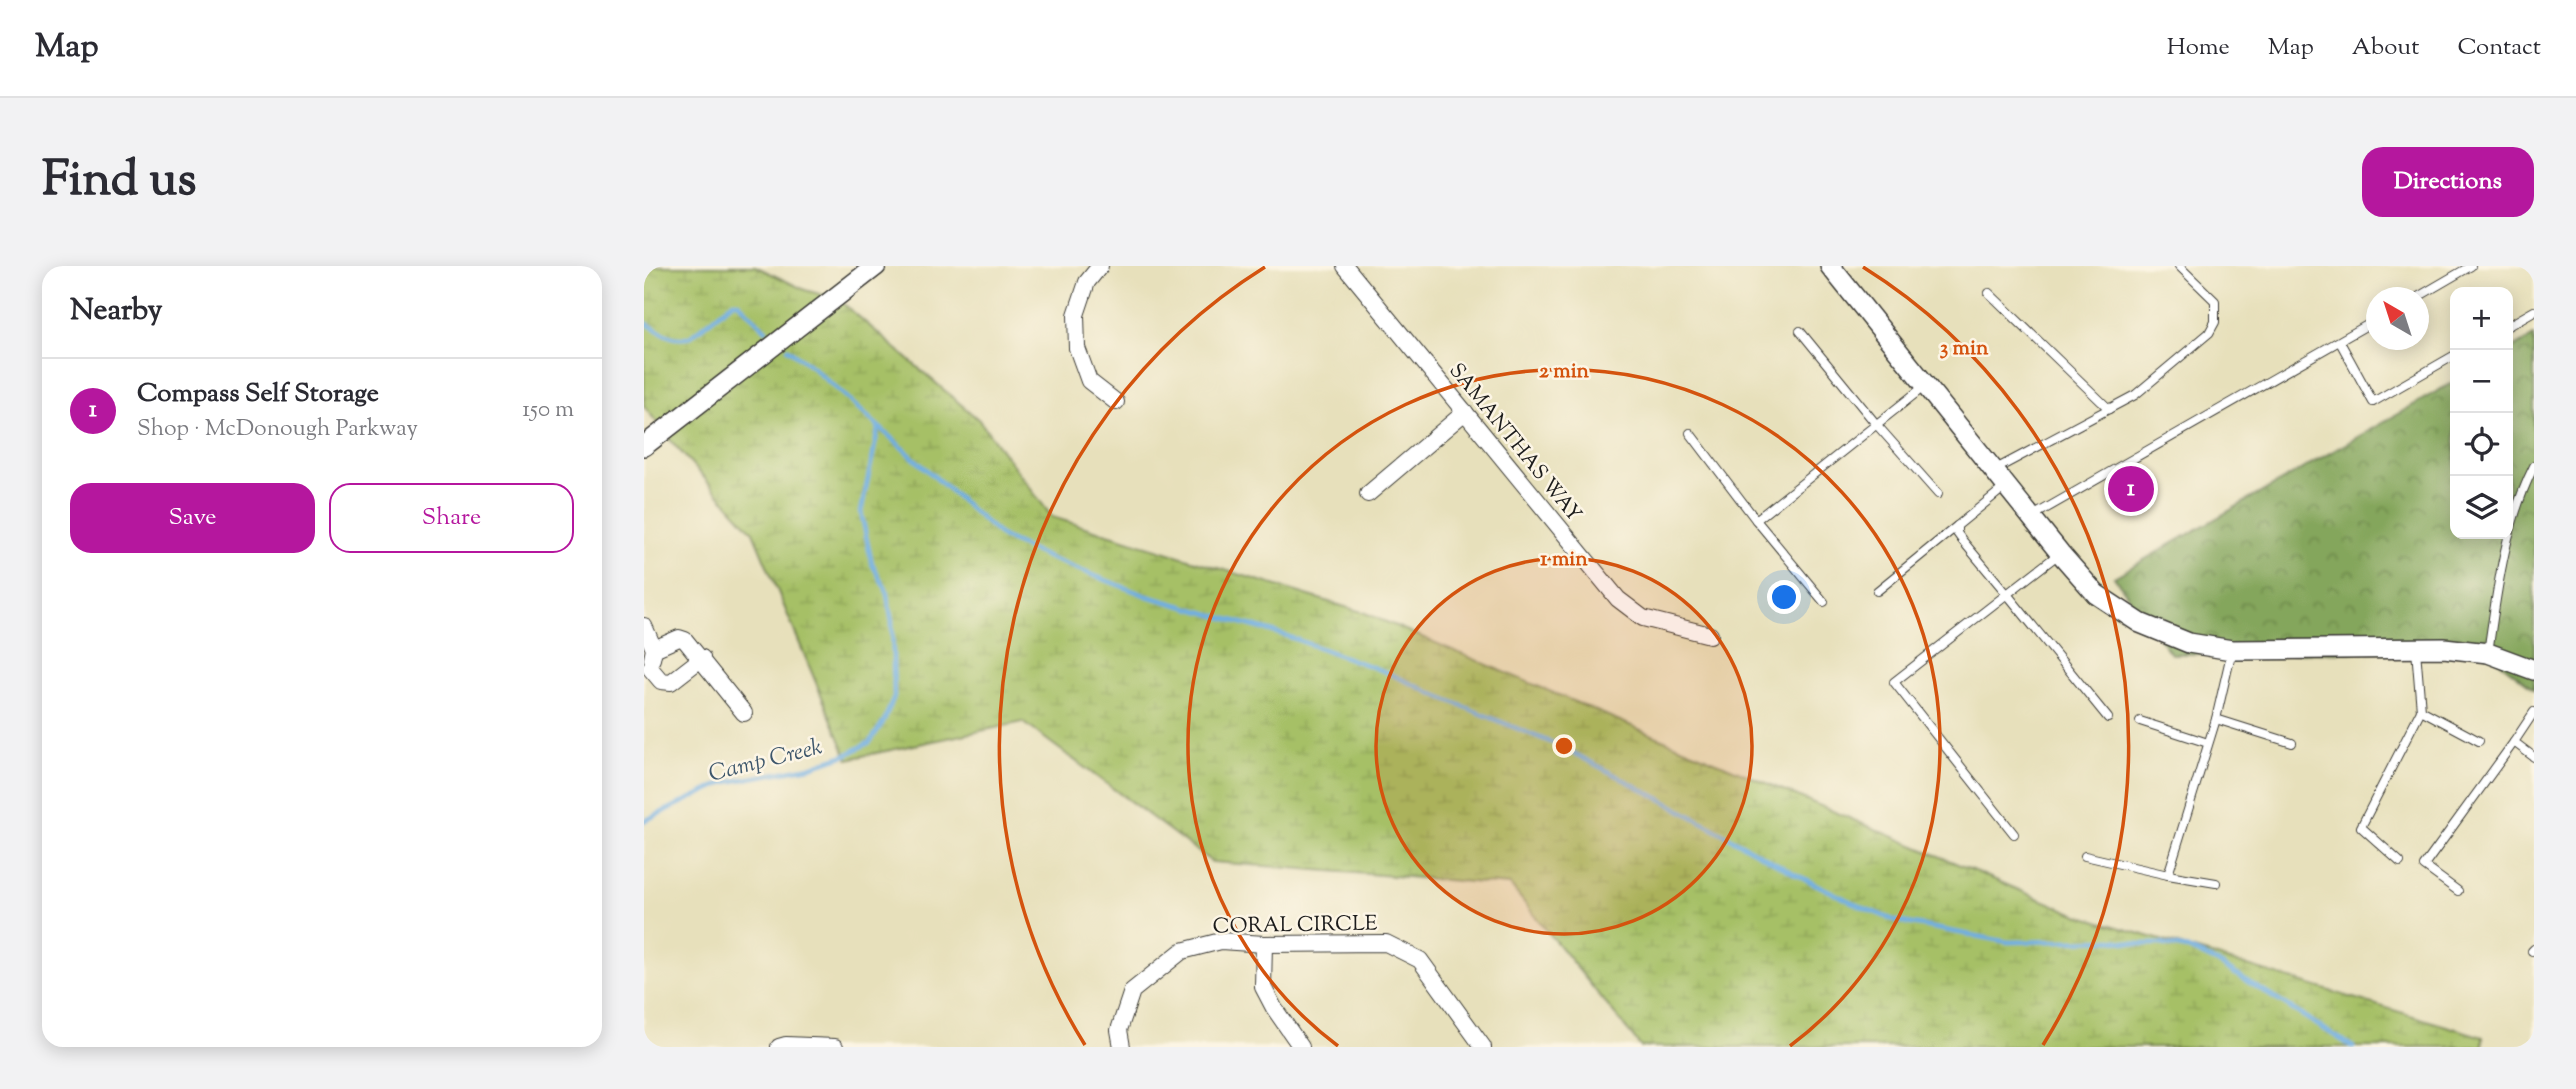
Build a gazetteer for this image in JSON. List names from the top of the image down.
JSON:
{
  "streets": {
    "street": ["SAMANTHAS WAY", "CORAL CIRCLE"]
  },
  "water": ["Camp Creek"],
  "north": "top left",
  "page": {
    "header": "Map",
    "nav": [
      "Home",
      "Map",
      "About",
      "Contact"
    ],
    "title": "Find us",
    "buttons": [
      "Directions",
      ["Save", "Share"]
    ],
    "heading": "Nearby",
    "map_buttons": ["+", "−"],
    "list": [
      {
        "mark": "1",
        "name": "Compass Self Storage",
        "note": "Shop · McDonough Parkway",
        "value": "150 m"
      }
    ],
    "pins": "1"
  },
  "rings": ["3 min", "2 min", "1 min"]
}
